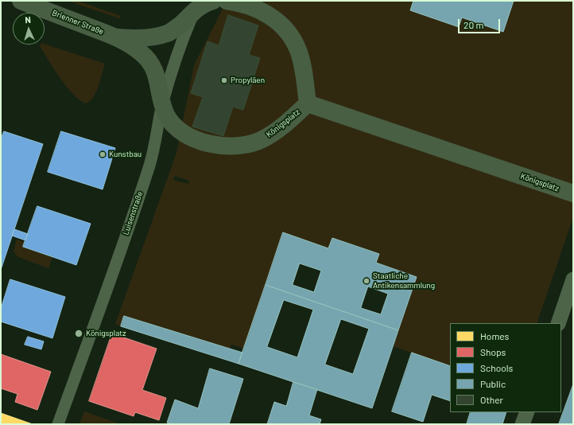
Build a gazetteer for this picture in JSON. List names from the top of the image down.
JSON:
{
  "streets": {
    "main road": ["Brienner Straße", "Königsplatz"],
    "street": ["Luisenstraße"]
  },
  "crossings": [
    ["Brienner Straße", "Königsplatz"],
    ["Königsplatz", "Luisenstraße"]
  ],
  "places": [
    "Propyläen",
    "Kunstbau",
    "Staatliche Antikensammlung",
    "Königsplatz"
  ],
  "legend": [
    "Homes",
    "Shops",
    "Schools",
    "Public",
    "Other"
  ],
  "scale_bar": "20 m",
  "north": "top"
}
